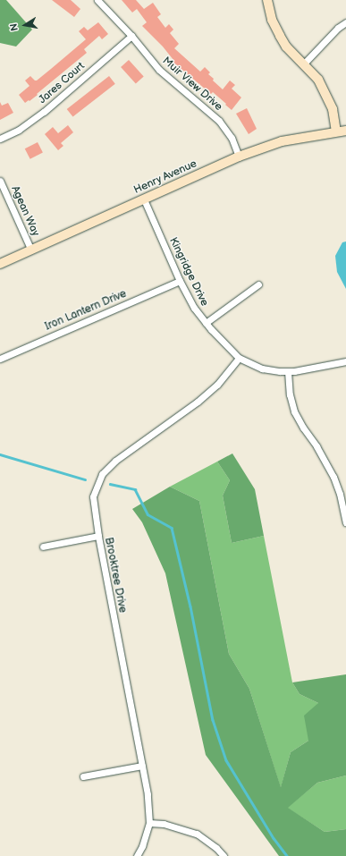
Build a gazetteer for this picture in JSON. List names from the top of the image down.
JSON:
{
  "streets": {
    "street": [
      "Jares Court",
      "Muir View Drive",
      "Henry Avenue",
      "Agean Way",
      "Kingridge Drive",
      "Iron Lantern Drive",
      "Brooktree Drive"
    ]
  },
  "crossings": [
    ["Jares Court", "Muir View Drive"],
    ["Muir View Drive", "Henry Avenue"],
    ["Henry Avenue", "Agean Way"],
    ["Henry Avenue", "Kingridge Drive"],
    ["Kingridge Drive", "Iron Lantern Drive"],
    ["Kingridge Drive", "Brooktree Drive"]
  ],
  "north": "left"
}
